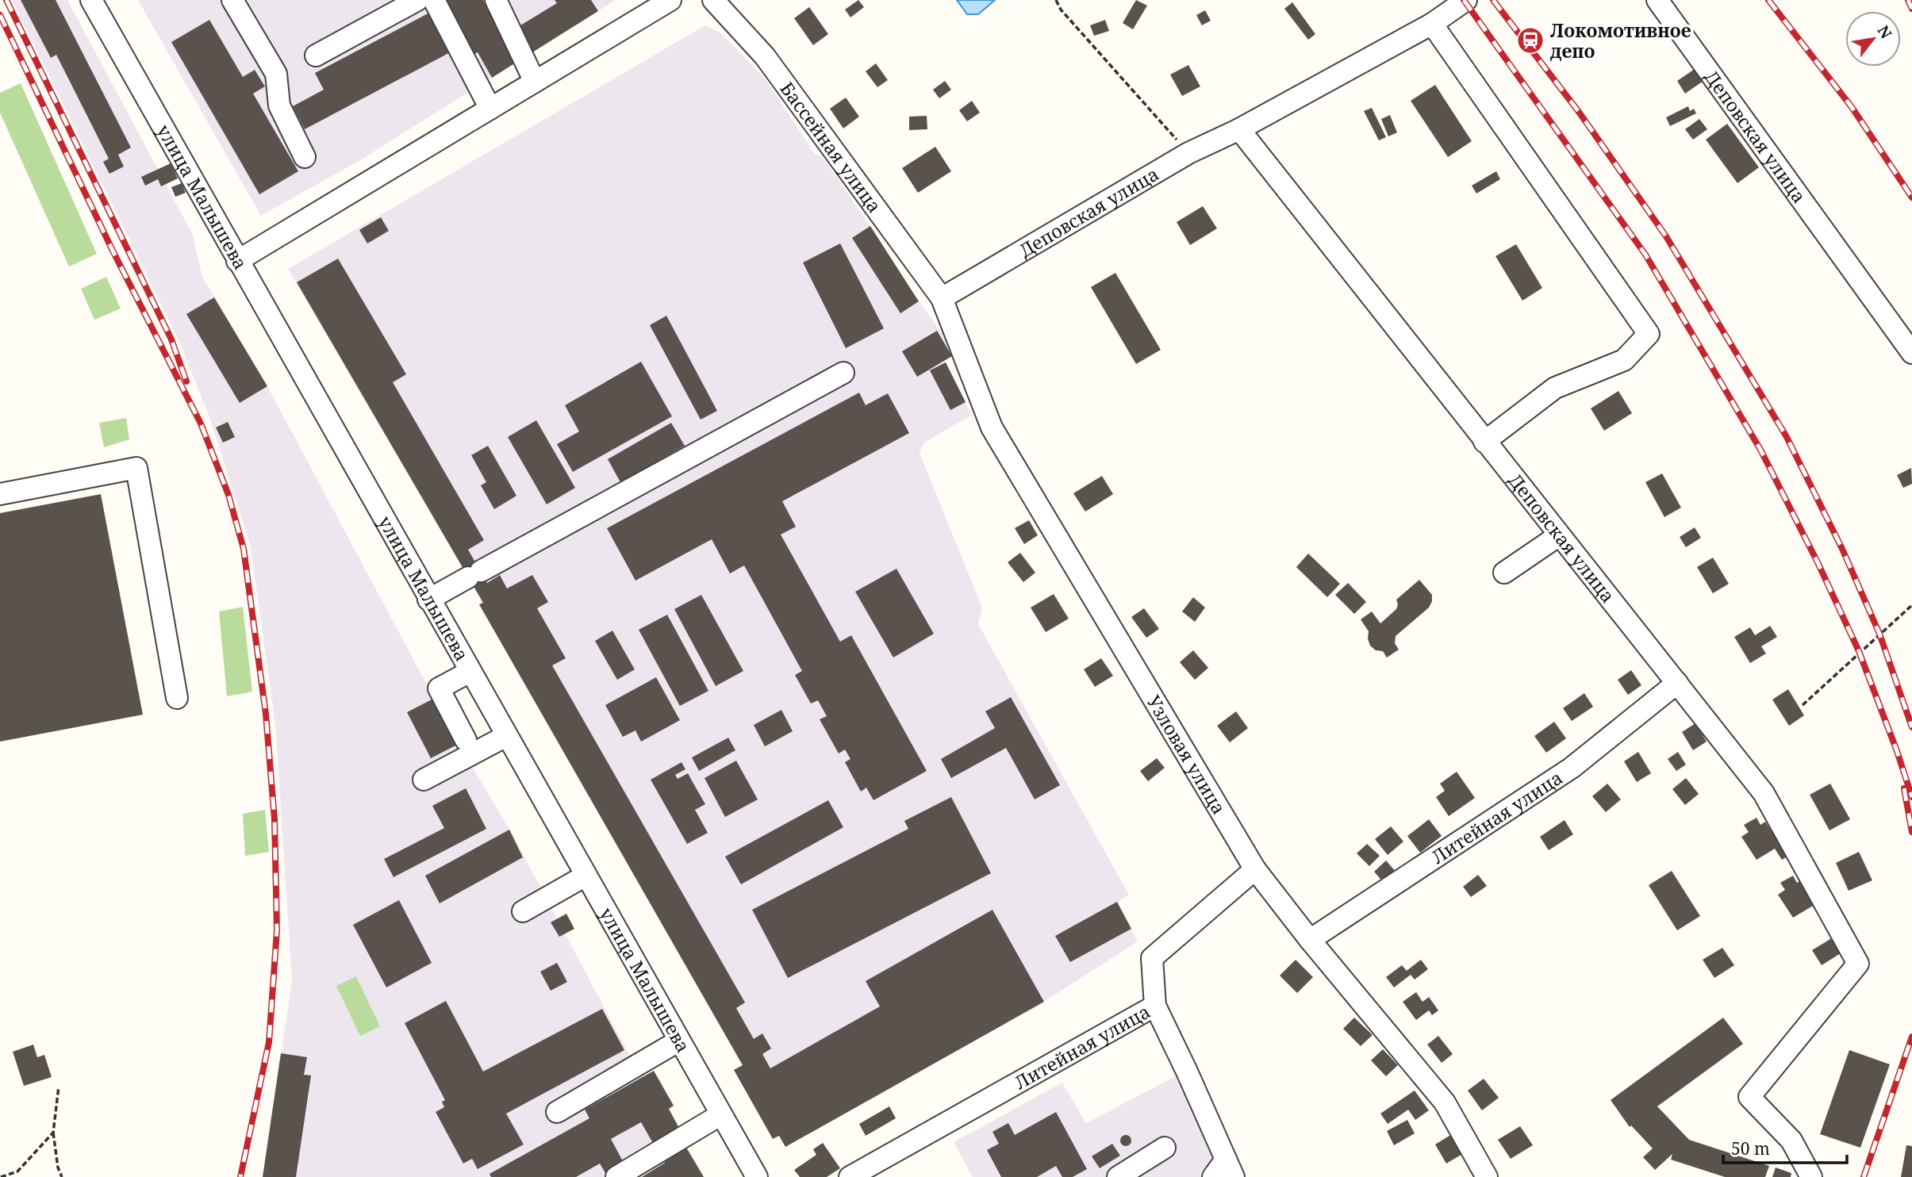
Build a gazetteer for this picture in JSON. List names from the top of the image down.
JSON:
{
  "streets": {
    "street": [
      "Деповская улица",
      "Бассейная улица",
      "улица Малышева",
      "Узловая улица",
      "Литейная улица"
    ]
  },
  "crossings": [
    ["Деповская улица", "Бассейная улица"],
    ["Деповская улица", "Узловая улица"],
    ["Деповская улица", "Литейная улица"],
    ["Бассейная улица", "Узловая улица"],
    ["Узловая улица", "Литейная улица"]
  ],
  "places": {
    "station": ["Локомотивное депо"]
  },
  "scale_bar": "50 m",
  "north": "top right"
}
